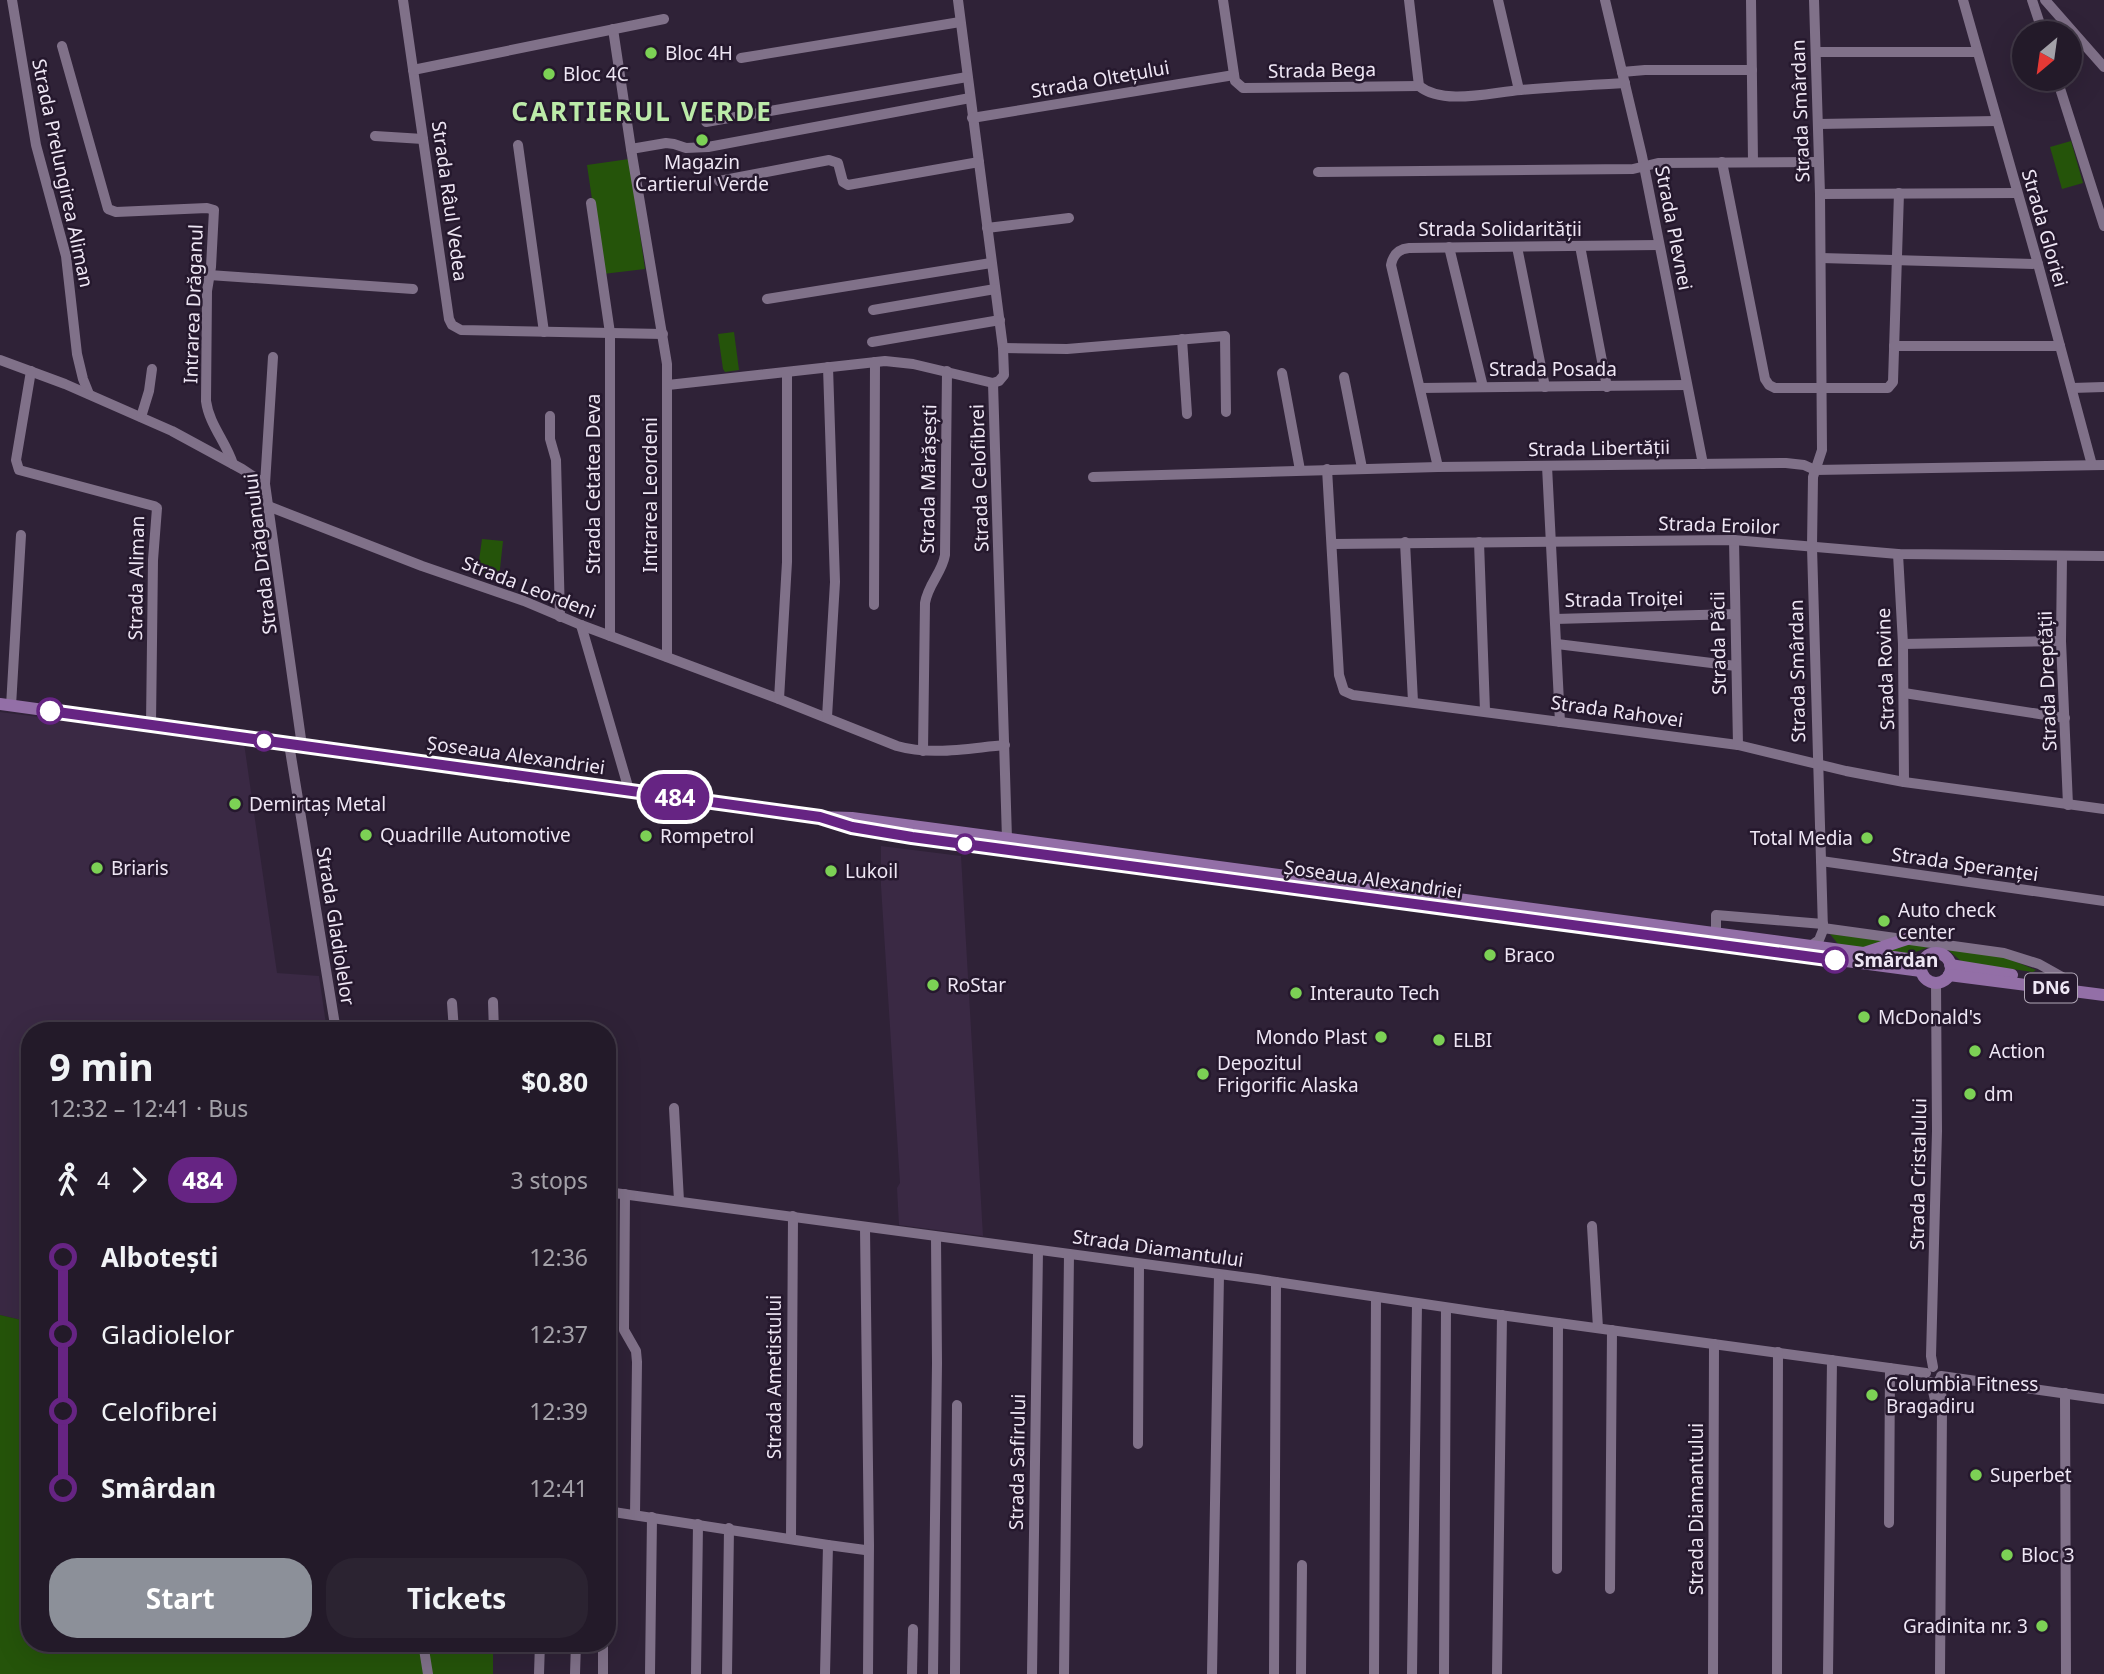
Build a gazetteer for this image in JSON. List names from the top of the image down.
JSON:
{
  "streets": {
    "main road": ["Șoseaua Alexandriei", "DN6"],
    "street": [
      "Strada Bega",
      "Strada Oltețului",
      "Strada Smârdan",
      "Strada Prelungirea Aliman",
      "Strada Râul Vedea",
      "Strada Plevnei",
      "Strada Gloriei",
      "Strada Solidarității",
      "Intrarea Drăganul",
      "Strada Posada",
      "Strada Libertății",
      "Strada Celofibrei",
      "Strada Mărășești",
      "Strada Cetatea Deva",
      "Intrarea Leordeni",
      "Strada Eroilor",
      "Strada Drăganului",
      "Strada Aliman",
      "Strada Leordeni",
      "Strada Troiței",
      "Strada Păcii",
      "Strada Rovine",
      "Strada Dreptății",
      "Strada Rahovei",
      "Strada Speranței",
      "Strada Gladiolelor",
      "Strada Cristalului",
      "Strada Diamantului",
      "Strada Ametistului",
      "Strada Safirului"
    ]
  },
  "crossings": [
    ["Strada Bega", "Strada Oltețului"],
    ["Strada Bega", "Strada Plevnei"],
    ["Strada Oltețului", "Strada Celofibrei"],
    ["Strada Smârdan", "Strada Libertății"],
    ["Strada Smârdan", "Strada Eroilor"],
    ["Strada Smârdan", "Strada Rahovei"],
    ["Strada Smârdan", "Strada Speranței"],
    ["Strada Plevnei", "Strada Solidarității"],
    ["Strada Plevnei", "Strada Posada"],
    ["Strada Plevnei", "Strada Libertății"],
    ["Strada Gloriei", "Strada Libertății"],
    ["Strada Solidarității", "Strada Posada"],
    ["Strada Solidarității", "Strada Libertății"],
    ["Strada Libertății", "Strada Rahovei"],
    ["Strada Celofibrei", "Strada Leordeni"],
    ["Strada Celofibrei", "Șoseaua Alexandriei"],
    ["Strada Mărășești", "Strada Leordeni"],
    ["Strada Cetatea Deva", "Strada Leordeni"],
    ["Intrarea Leordeni", "Strada Leordeni"],
    ["Strada Eroilor", "Strada Păcii"],
    ["Strada Eroilor", "Strada Rovine"],
    ["Strada Eroilor", "Strada Dreptății"],
    ["Strada Eroilor", "Strada Rahovei"],
    ["Strada Drăganului", "Strada Leordeni"],
    ["Strada Drăganului", "Șoseaua Alexandriei"],
    ["Strada Drăganului", "Strada Gladiolelor"],
    ["Strada Drăganului", "DN6"],
    ["Strada Aliman", "DN6"],
    ["Strada Troiței", "Strada Păcii"],
    ["Strada Păcii", "Strada Rahovei"],
    ["Strada Rovine", "Strada Rahovei"],
    ["Strada Dreptății", "Strada Rahovei"],
    ["Șoseaua Alexandriei", "Strada Gladiolelor"],
    ["Șoseaua Alexandriei", "DN6"],
    ["Șoseaua Alexandriei", "Strada Cristalului"],
    ["Strada Gladiolelor", "DN6"],
    ["DN6", "Strada Cristalului"],
    ["Strada Cristalului", "Strada Diamantului"],
    ["Strada Diamantului", "Strada Ametistului"],
    ["Strada Diamantului", "Strada Safirului"]
  ],
  "districts": ["CARTIERUL VERDE"],
  "places": [
    "Bloc 4H",
    "Bloc 4C",
    "Magazin Cartierul Verde",
    "Demirtaș Metal",
    "Quadrille Automotive",
    "Rompetrol",
    "Total Media",
    "Briaris",
    "Lukoil",
    "Auto check center",
    "Braco",
    "Smârdan",
    "RoStar",
    "Interauto Tech",
    "McDonald's",
    "Mondo Plast",
    "ELBI",
    "Action",
    "Depozitul Frigorific Alaska",
    "dm",
    "Columbia Fitness Bragadiru",
    "Superbet",
    "Bloc 3",
    "Gradinita nr. 3"
  ],
  "lines": ["bus line 484"],
  "north": "bottom left",
  "page": {
    "on_map": "484",
    "heading": ["9 min", "12:32 – 12:41 · Bus", "$0.80"],
    "legs": ["4", "484", "3 stops"],
    "list": [
      {
        "name": "Albotești",
        "value": "12:36"
      },
      {
        "name": "Gladiolelor",
        "value": "12:37"
      },
      {
        "name": "Celofibrei",
        "value": "12:39"
      },
      {
        "name": "Smârdan",
        "value": "12:41"
      }
    ],
    "buttons": ["Start", "Tickets"]
  }
}
